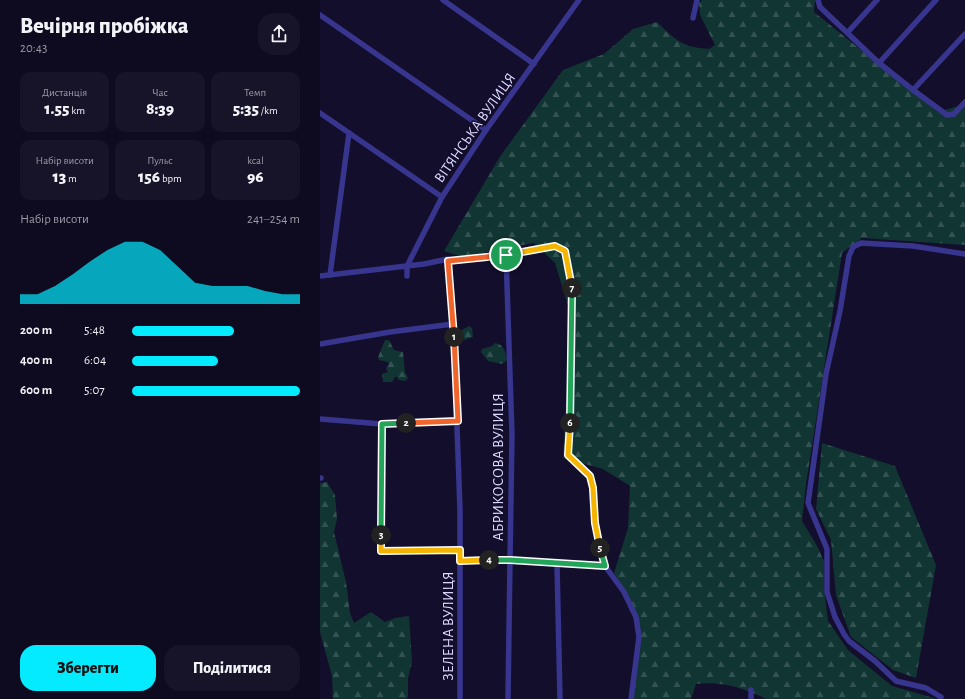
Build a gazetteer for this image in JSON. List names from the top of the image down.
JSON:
{
  "streets": {
    "street": ["ВІТЯНСЬКА ВУЛИЦЯ", "АБРИКОСОВА ВУЛИЦЯ", "ЗЕЛЕНА ВУЛИЦЯ"]
  },
  "page": {
    "heading": ["Вечірня пробіжка", "20:43"],
    "stats": [
      ["Дистанція", "1.55 km"],
      ["Час", "8:39"],
      ["Темп", "5:35 /km"],
      ["Набір висоти", "13 m"],
      ["Пульс", "156 bpm"],
      ["kcal", "96"]
    ],
    "chart": ["Набір висоти", "241–254 m"],
    "pins": [
      "7",
      "1",
      "2",
      "6",
      "3",
      "5",
      "4"
    ],
    "list": [
      {
        "name": "200 m",
        "note": "5:48"
      },
      {
        "name": "400 m",
        "note": "6:04"
      },
      {
        "name": "600 m",
        "note": "5:07"
      }
    ],
    "buttons": ["Зберегти", "Поділитися"]
  }
}
